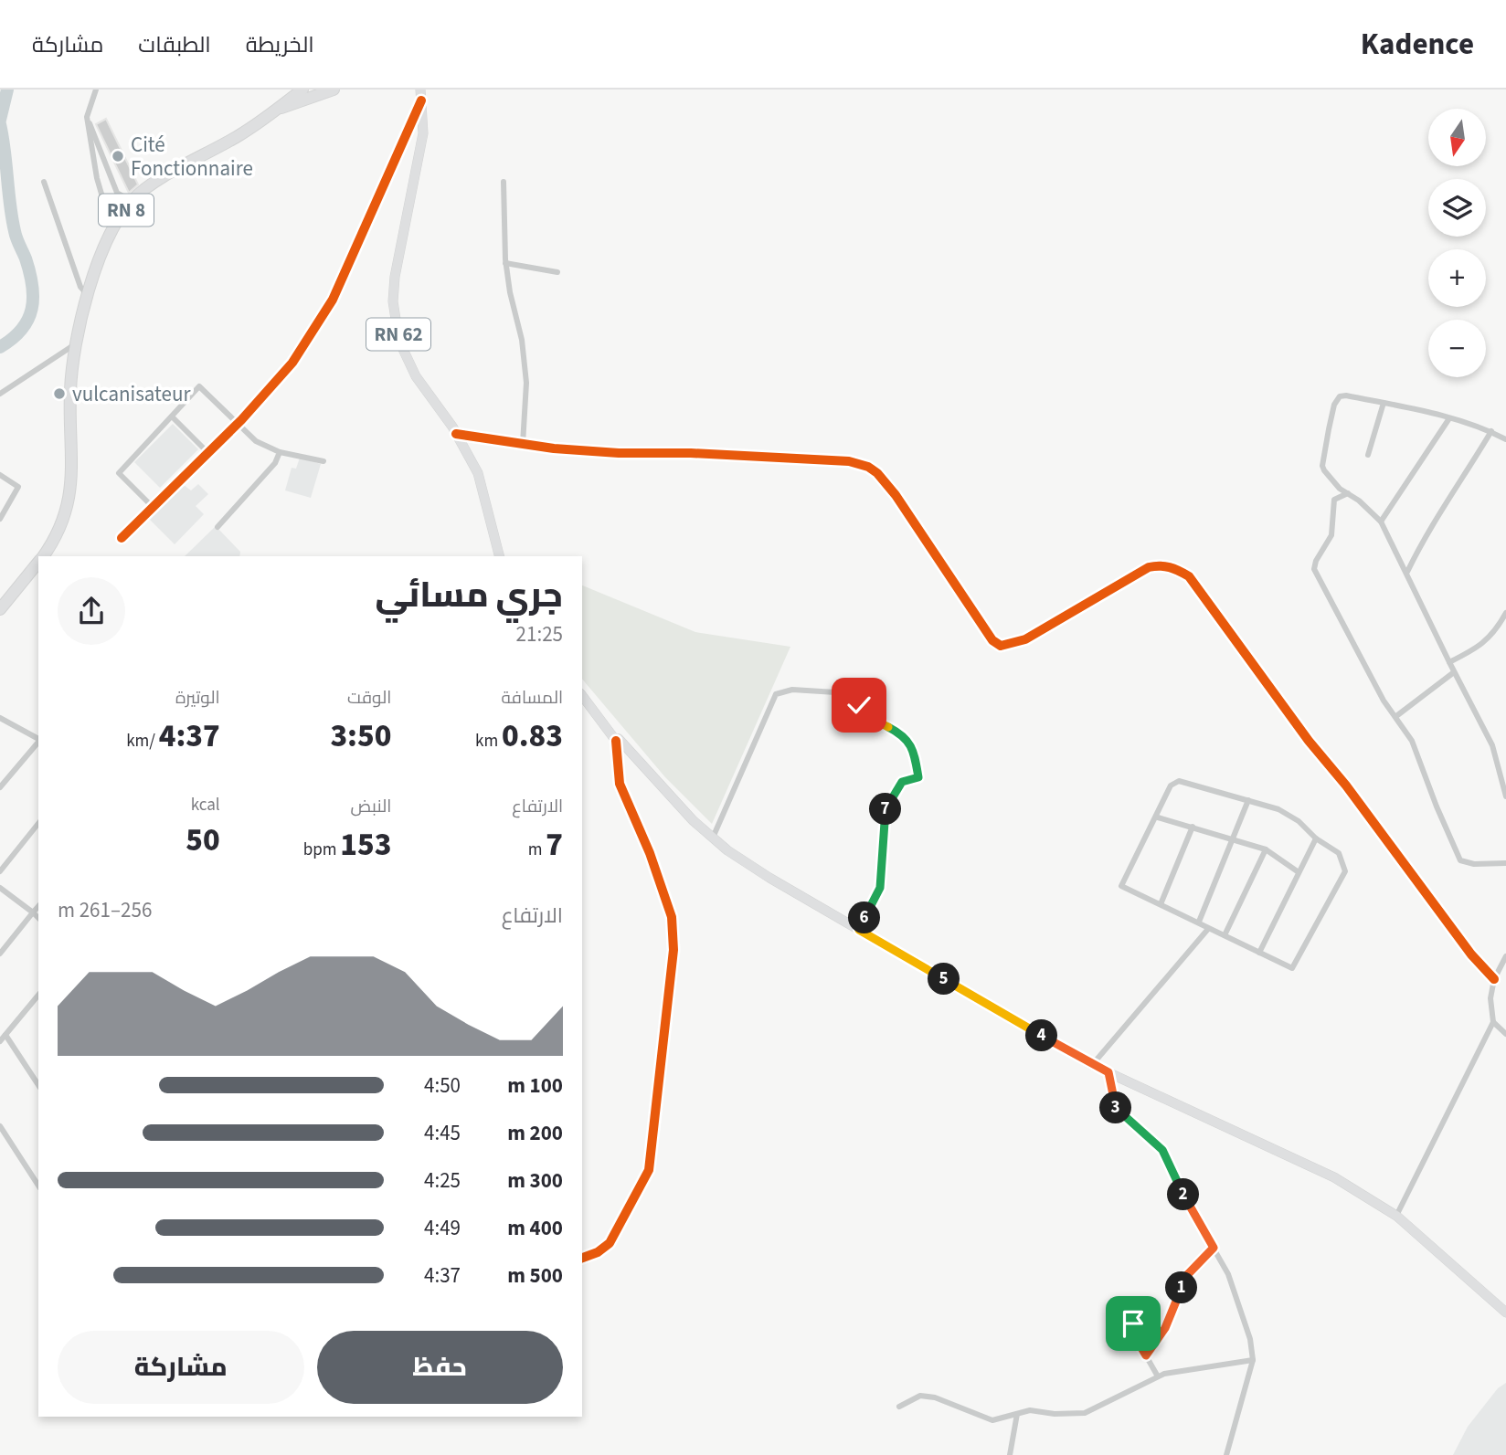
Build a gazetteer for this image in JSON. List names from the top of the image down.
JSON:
{
  "streets": {
    "highway": ["RN 8"],
    "main road": ["RN 62"]
  },
  "places": ["Cité Fonctionnaire", "vulcanisateur"],
  "north": "bottom",
  "page": {
    "header": "Kadence",
    "nav": ["الخريطة", "الطبقات", "مشاركة"],
    "map_buttons": ["+", "−"],
    "heading": ["جري مسائي", "21:25"],
    "stats": [
      ["المسافة", "0.83 km"],
      ["الوقت", "3:50"],
      ["الوتيرة", "4:37 /km"],
      ["الارتفاع", "7 m"],
      ["النبض", "153 bpm"],
      ["kcal", "50"]
    ],
    "pins": [
      "7",
      "6",
      "5",
      "4",
      "3",
      "2",
      "1"
    ],
    "chart": ["الارتفاع", "256–261 m"],
    "list": [
      {
        "name": "100 m",
        "note": "4:50"
      },
      {
        "name": "200 m",
        "note": "4:45"
      },
      {
        "name": "300 m",
        "note": "4:25"
      },
      {
        "name": "400 m",
        "note": "4:49"
      },
      {
        "name": "500 m",
        "note": "4:37"
      }
    ],
    "buttons": ["حفظ", "مشاركة"]
  }
}
